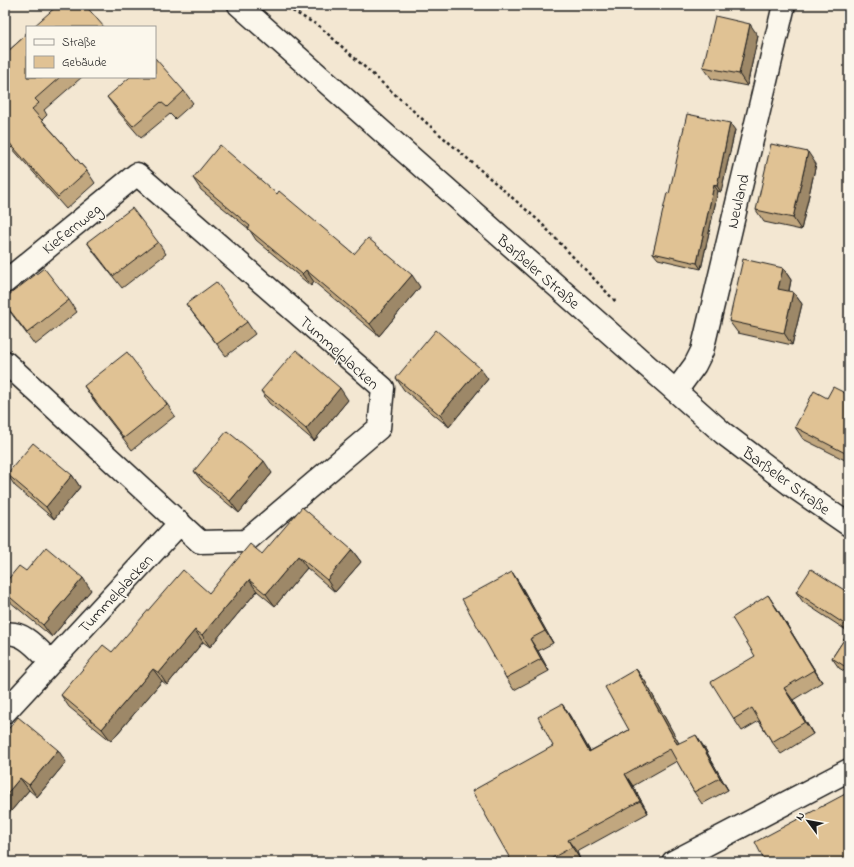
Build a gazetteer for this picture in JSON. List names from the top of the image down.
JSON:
{
  "streets": {
    "street": [
      "Neuland",
      "Kiefernweg",
      "Barßeler Straße",
      "Tummelplacken"
    ]
  },
  "crossings": [
    ["Neuland", "Barßeler Straße"],
    ["Kiefernweg", "Tummelplacken"]
  ],
  "legend": ["Straße", "Gebäude"],
  "north": "top left"
}
